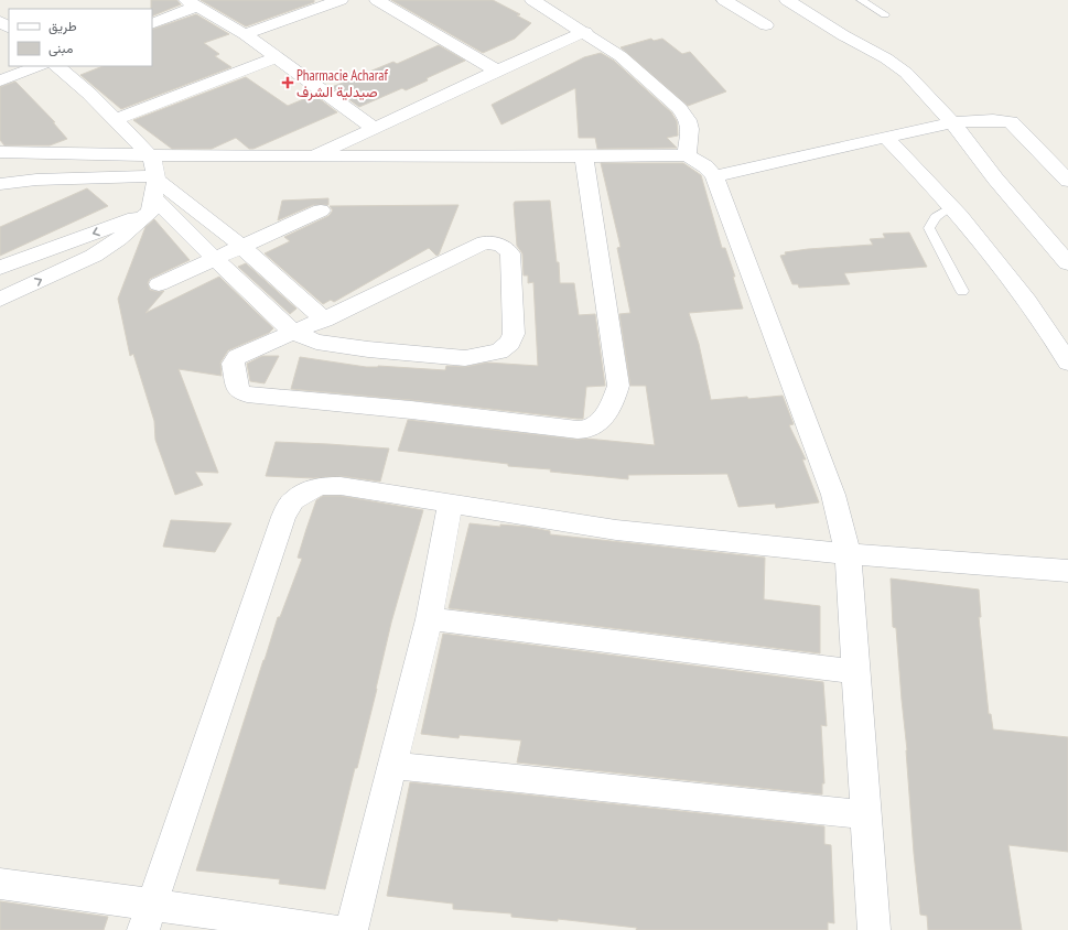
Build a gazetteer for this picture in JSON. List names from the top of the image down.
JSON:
{
  "places": {
    "health": ["Pharmacie Acharaf صيدلية الشرف"]
  },
  "legend": ["طريق", "مبنى"]
}
